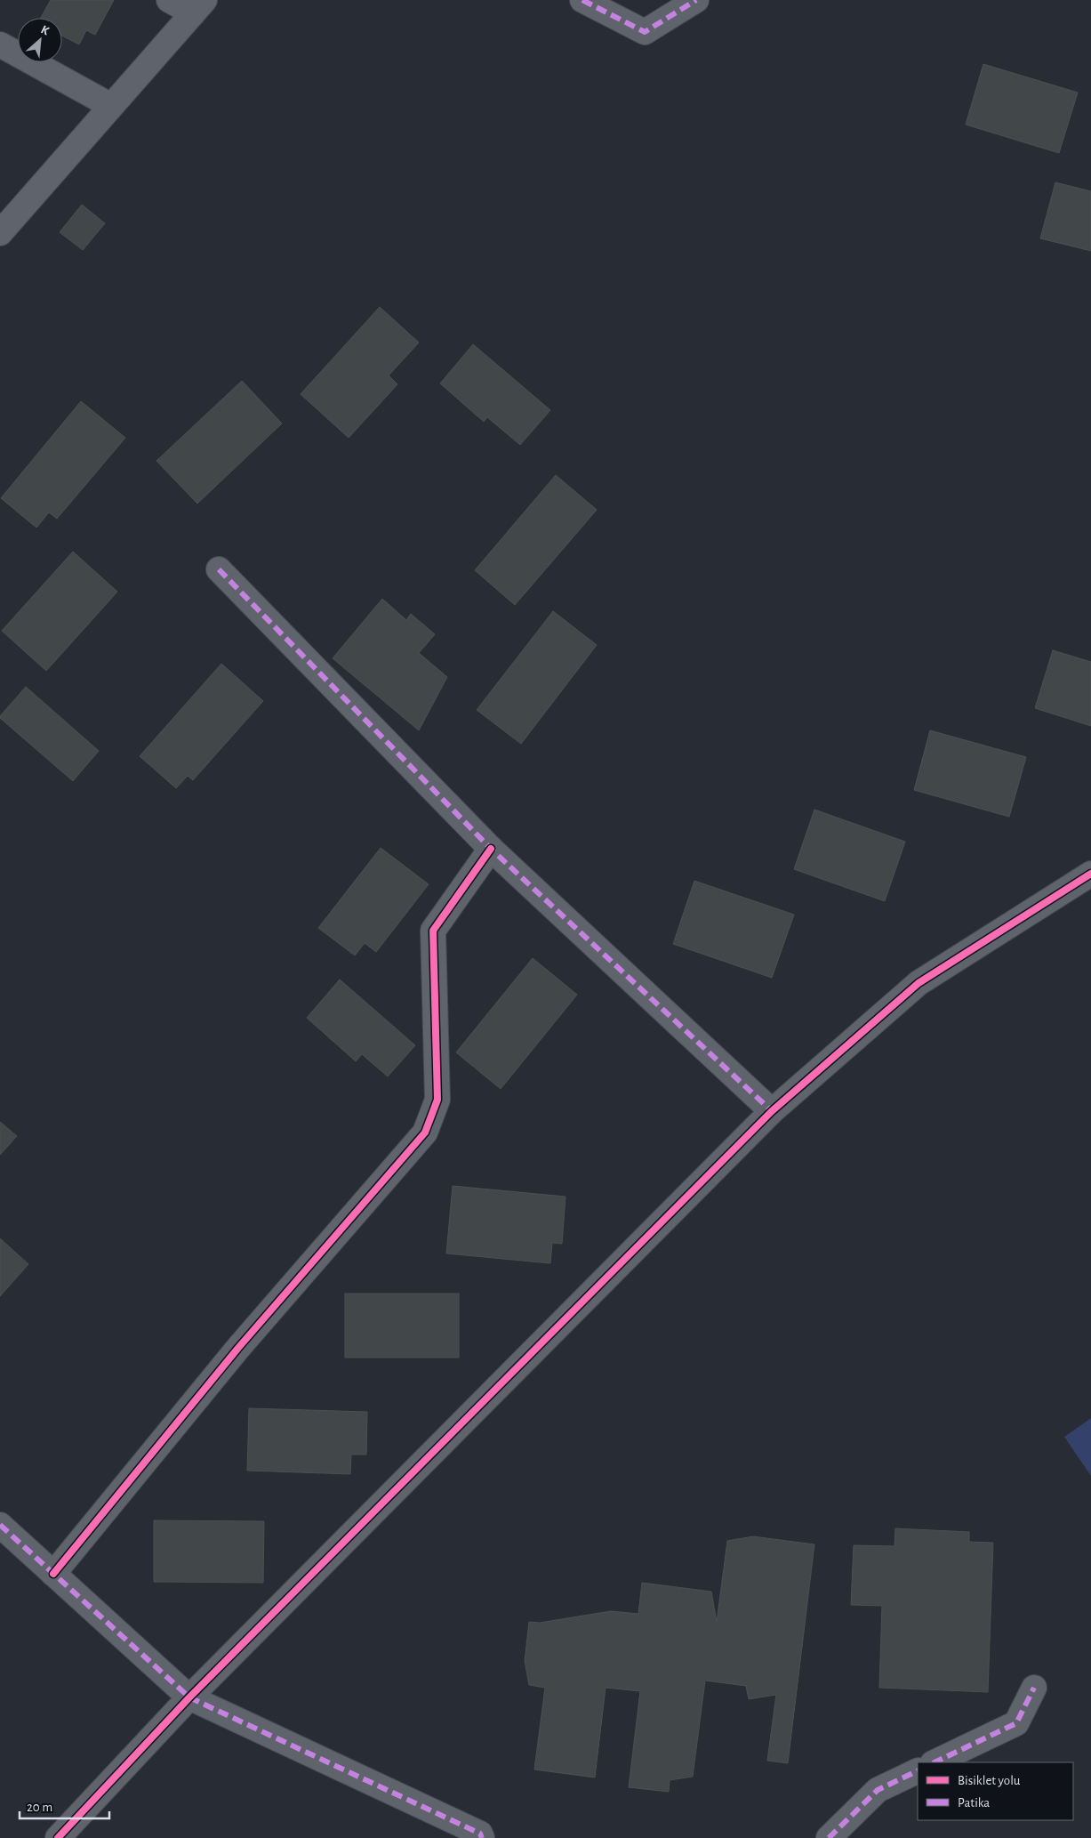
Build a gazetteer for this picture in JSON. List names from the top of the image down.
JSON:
{
  "legend": ["Bisiklet yolu", "Patika"],
  "scale_bar": "20 m",
  "north": "top right"
}
